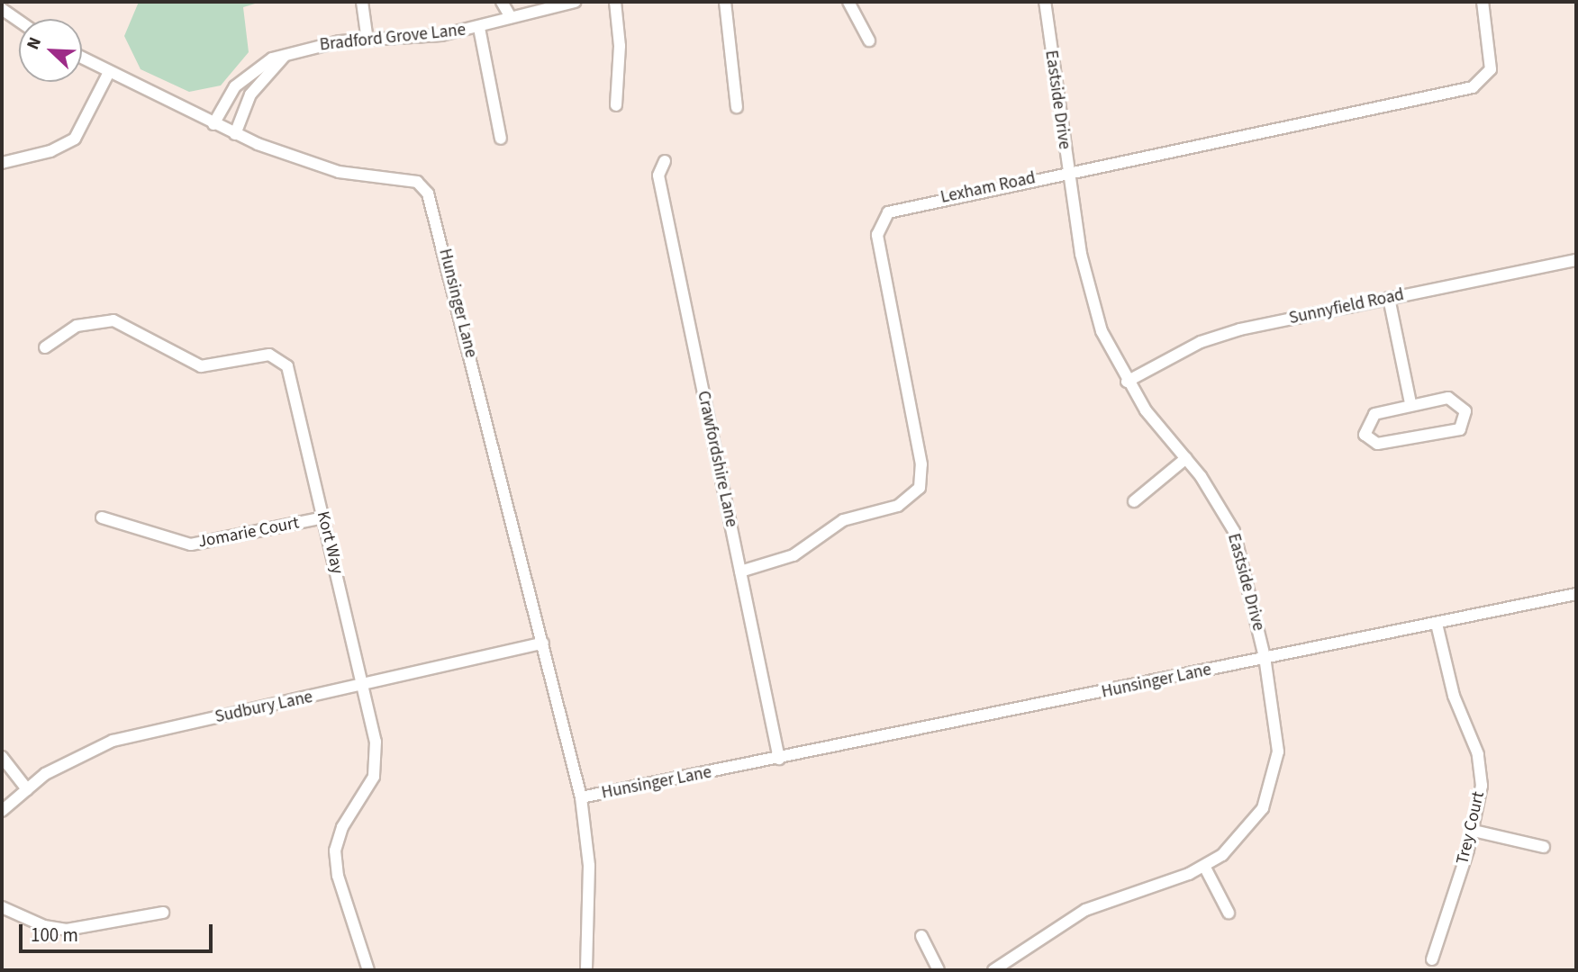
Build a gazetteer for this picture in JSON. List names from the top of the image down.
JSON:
{
  "streets": {
    "street": [
      "Bradford Grove Lane",
      "Eastside Drive",
      "Lexham Road",
      "Hunsinger Lane",
      "Sunnyfield Road",
      "Crawfordshire Lane",
      "Jomarie Court",
      "Kort Way",
      "Sudbury Lane",
      "Trey Court"
    ]
  },
  "crossings": [
    ["Bradford Grove Lane", "Hunsinger Lane"],
    ["Eastside Drive", "Lexham Road"],
    ["Eastside Drive", "Hunsinger Lane"],
    ["Eastside Drive", "Sunnyfield Road"],
    ["Lexham Road", "Crawfordshire Lane"],
    ["Hunsinger Lane", "Crawfordshire Lane"],
    ["Hunsinger Lane", "Sudbury Lane"],
    ["Hunsinger Lane", "Trey Court"],
    ["Jomarie Court", "Kort Way"],
    ["Kort Way", "Sudbury Lane"]
  ],
  "scale_bar": "100 m",
  "north": "top left"
}
